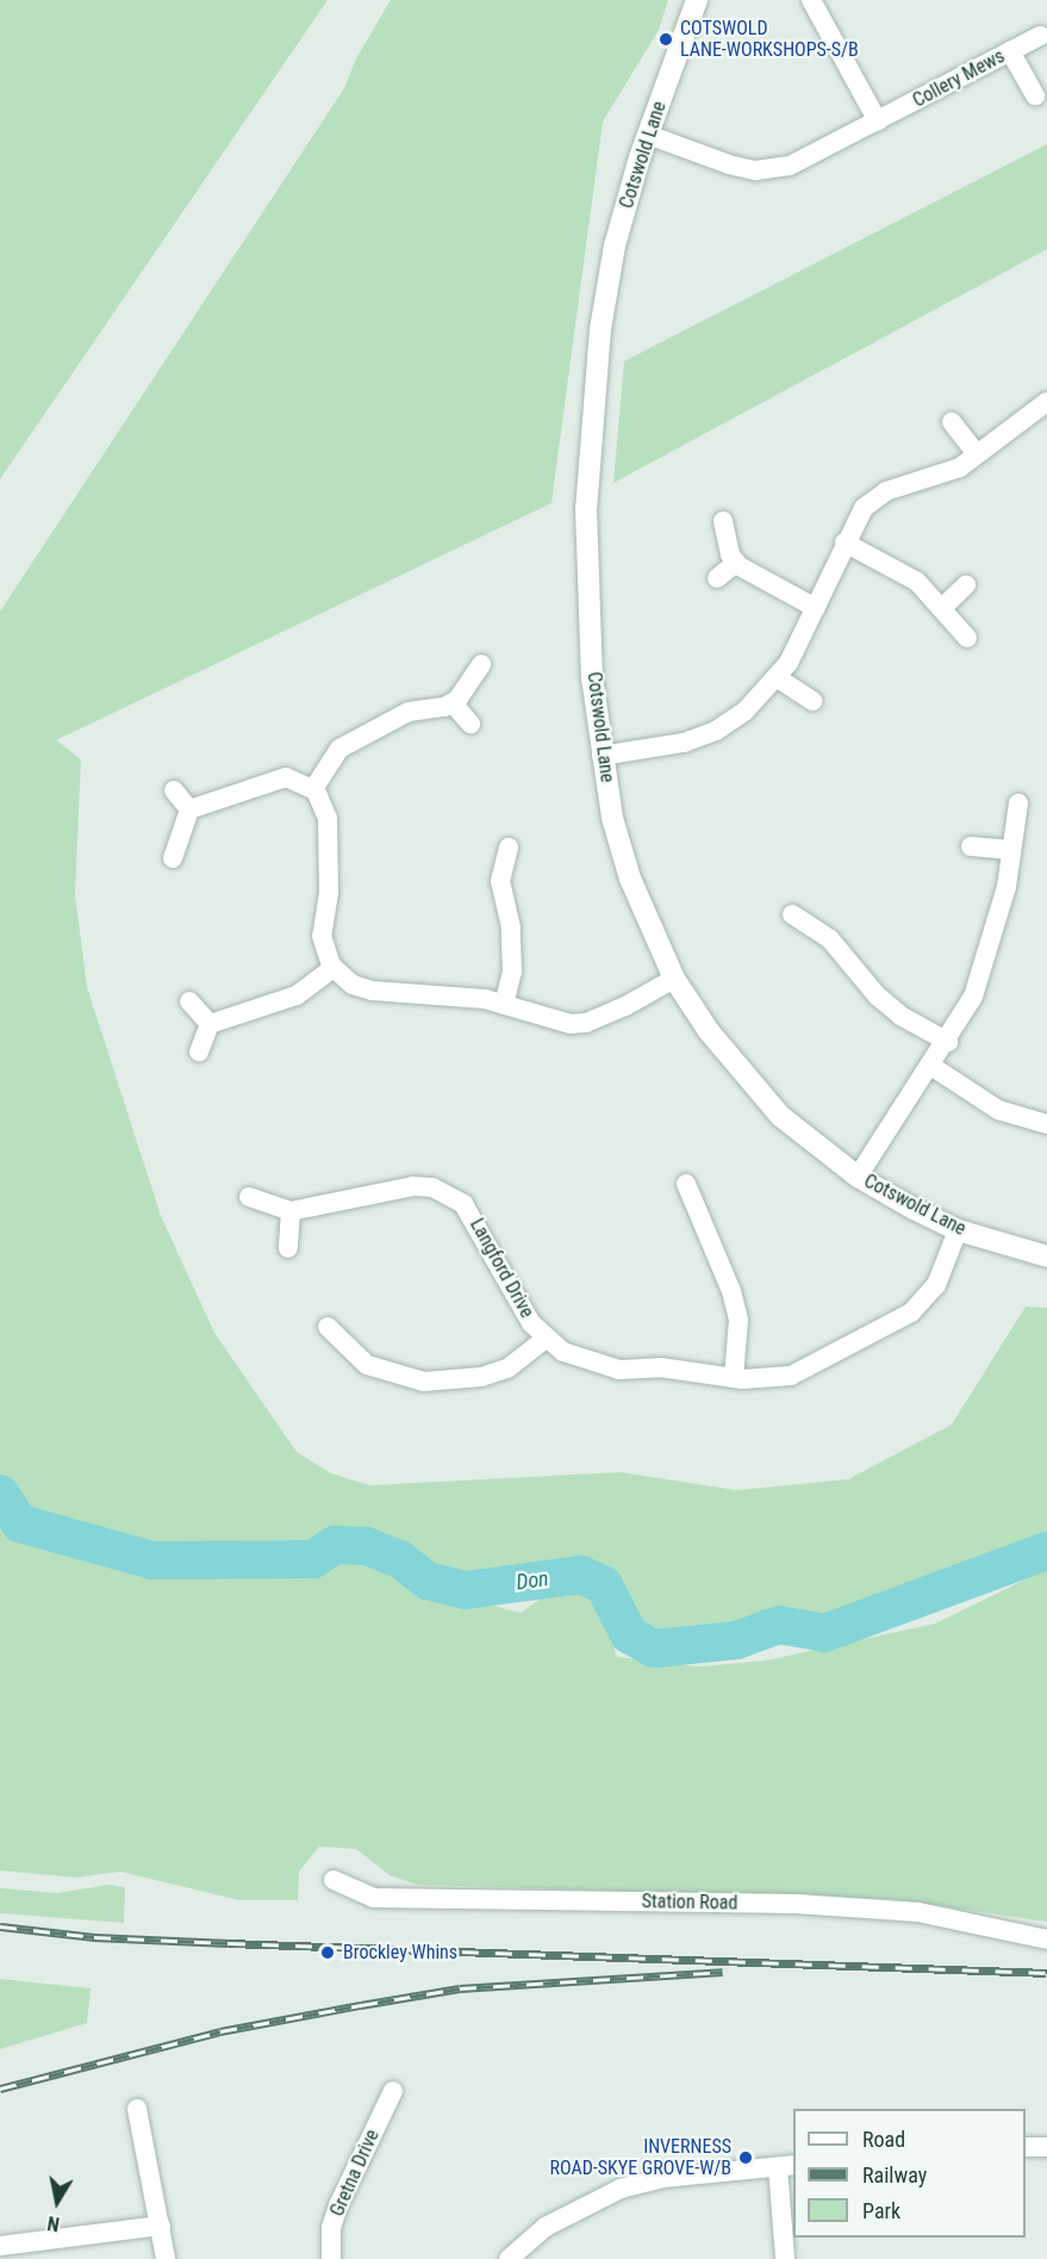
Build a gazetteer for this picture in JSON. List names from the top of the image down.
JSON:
{
  "streets": {
    "street": [
      "Collery Mews",
      "Cotswold Lane",
      "Langford Drive",
      "Station Road",
      "Gretna Drive"
    ]
  },
  "crossings": [
    ["Collery Mews", "Cotswold Lane"],
    ["Cotswold Lane", "Langford Drive"]
  ],
  "water": ["Don"],
  "places": ["COTSWOLD LANE-WORKSHOPS-S/B", "Brockley Whins", "INVERNESS ROAD-SKYE GROVE-W/B"],
  "legend": ["Road", "Railway", "Park"],
  "north": "bottom"
}
